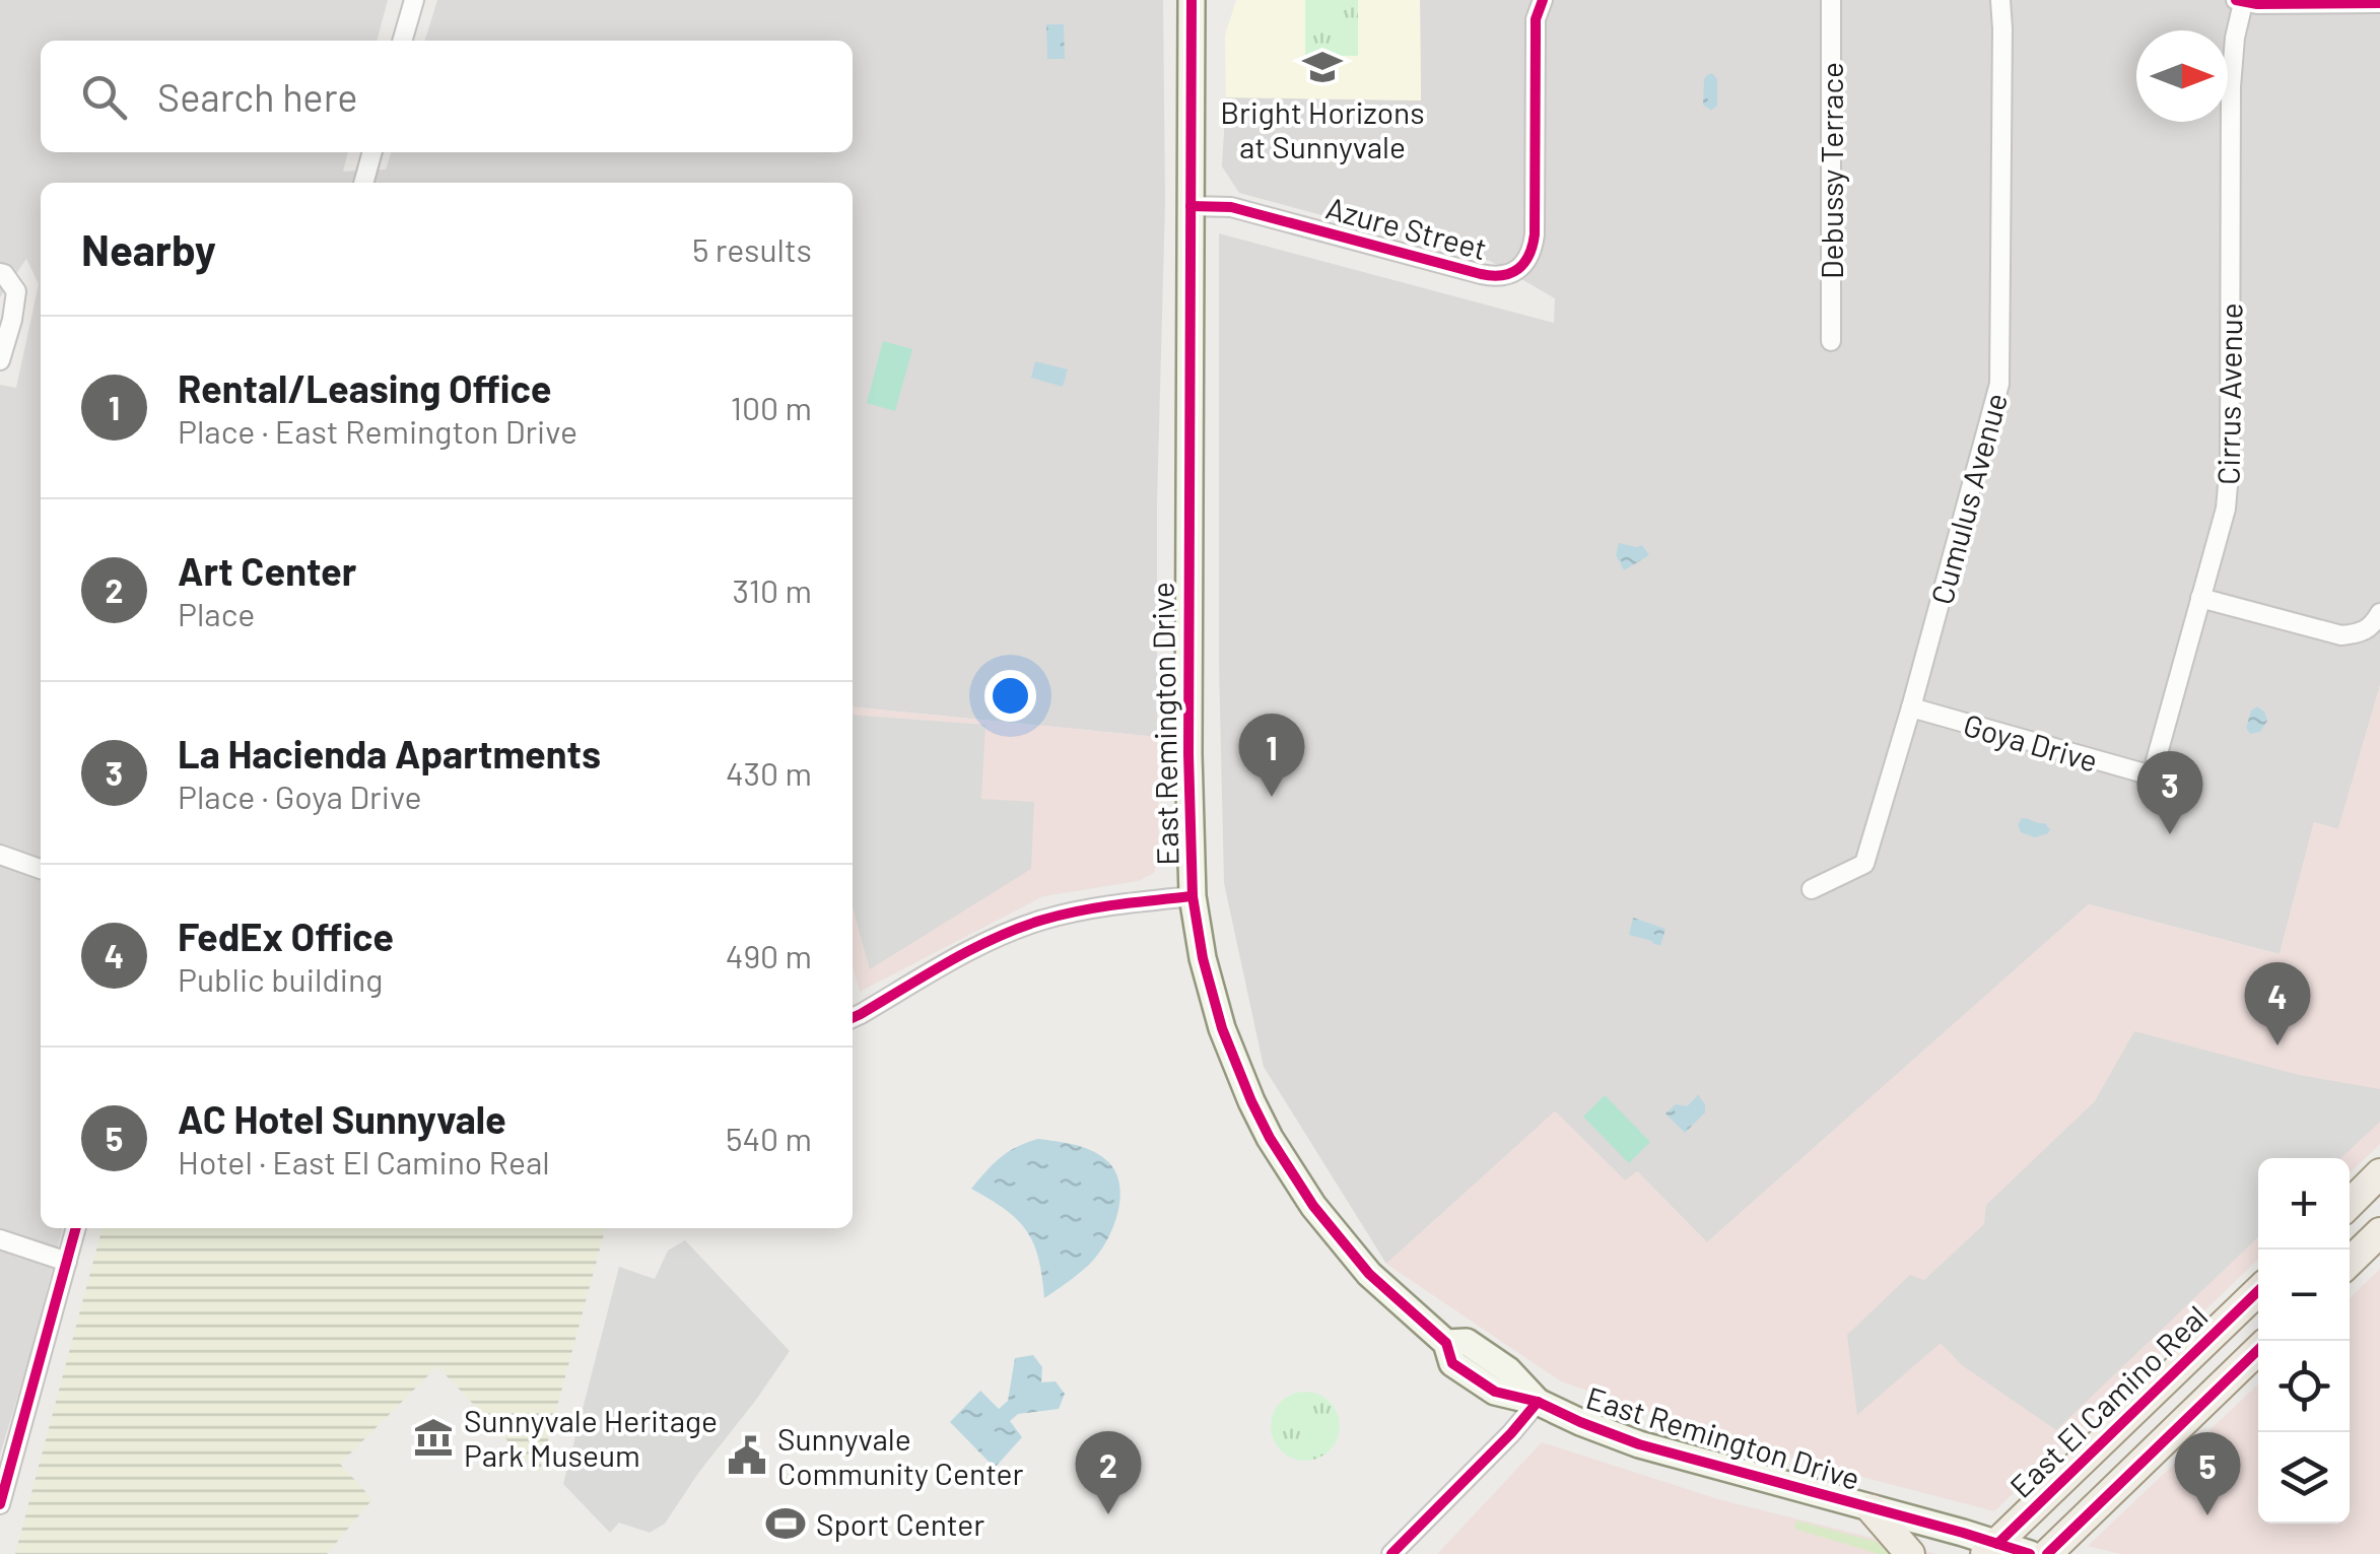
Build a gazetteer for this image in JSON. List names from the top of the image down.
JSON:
{
  "streets": {
    "main road": ["East Remington Drive", "East El Camino Real"],
    "street": [
      "Debussy Terrace",
      "Azure Street",
      "Cirrus Avenue",
      "Cumulus Avenue",
      "Goya Drive"
    ]
  },
  "crossings": [
    ["Azure Street", "East Remington Drive"],
    ["Cirrus Avenue", "Goya Drive"],
    ["Cumulus Avenue", "Goya Drive"],
    ["East Remington Drive", "East El Camino Real"]
  ],
  "places": {
    "school or university": ["Bright Horizons at Sunnyvale"],
    "museum": ["Sunnyvale Heritage Park Museum"],
    "public building": ["Sunnyvale Community Center"],
    "sports": ["Sport Center"]
  },
  "north": "right",
  "page": {
    "search": "Search here",
    "heading": ["Nearby", "5 results"],
    "list": [
      {
        "mark": "1",
        "name": "Rental/Leasing Office",
        "note": "Place · East Remington Drive",
        "value": "100 m"
      },
      {
        "mark": "2",
        "name": "Art Center",
        "note": "Place",
        "value": "310 m"
      },
      {
        "mark": "3",
        "name": "La Hacienda Apartments",
        "note": "Place · Goya Drive",
        "value": "430 m"
      },
      {
        "mark": "4",
        "name": "FedEx Office",
        "note": "Public building",
        "value": "490 m"
      },
      {
        "mark": "5",
        "name": "AC Hotel Sunnyvale",
        "note": "Hotel · East El Camino Real",
        "value": "540 m"
      }
    ],
    "pins": [
      "1",
      "3",
      "4",
      "2",
      "5"
    ],
    "map_buttons": ["+", "−"]
  }
}
